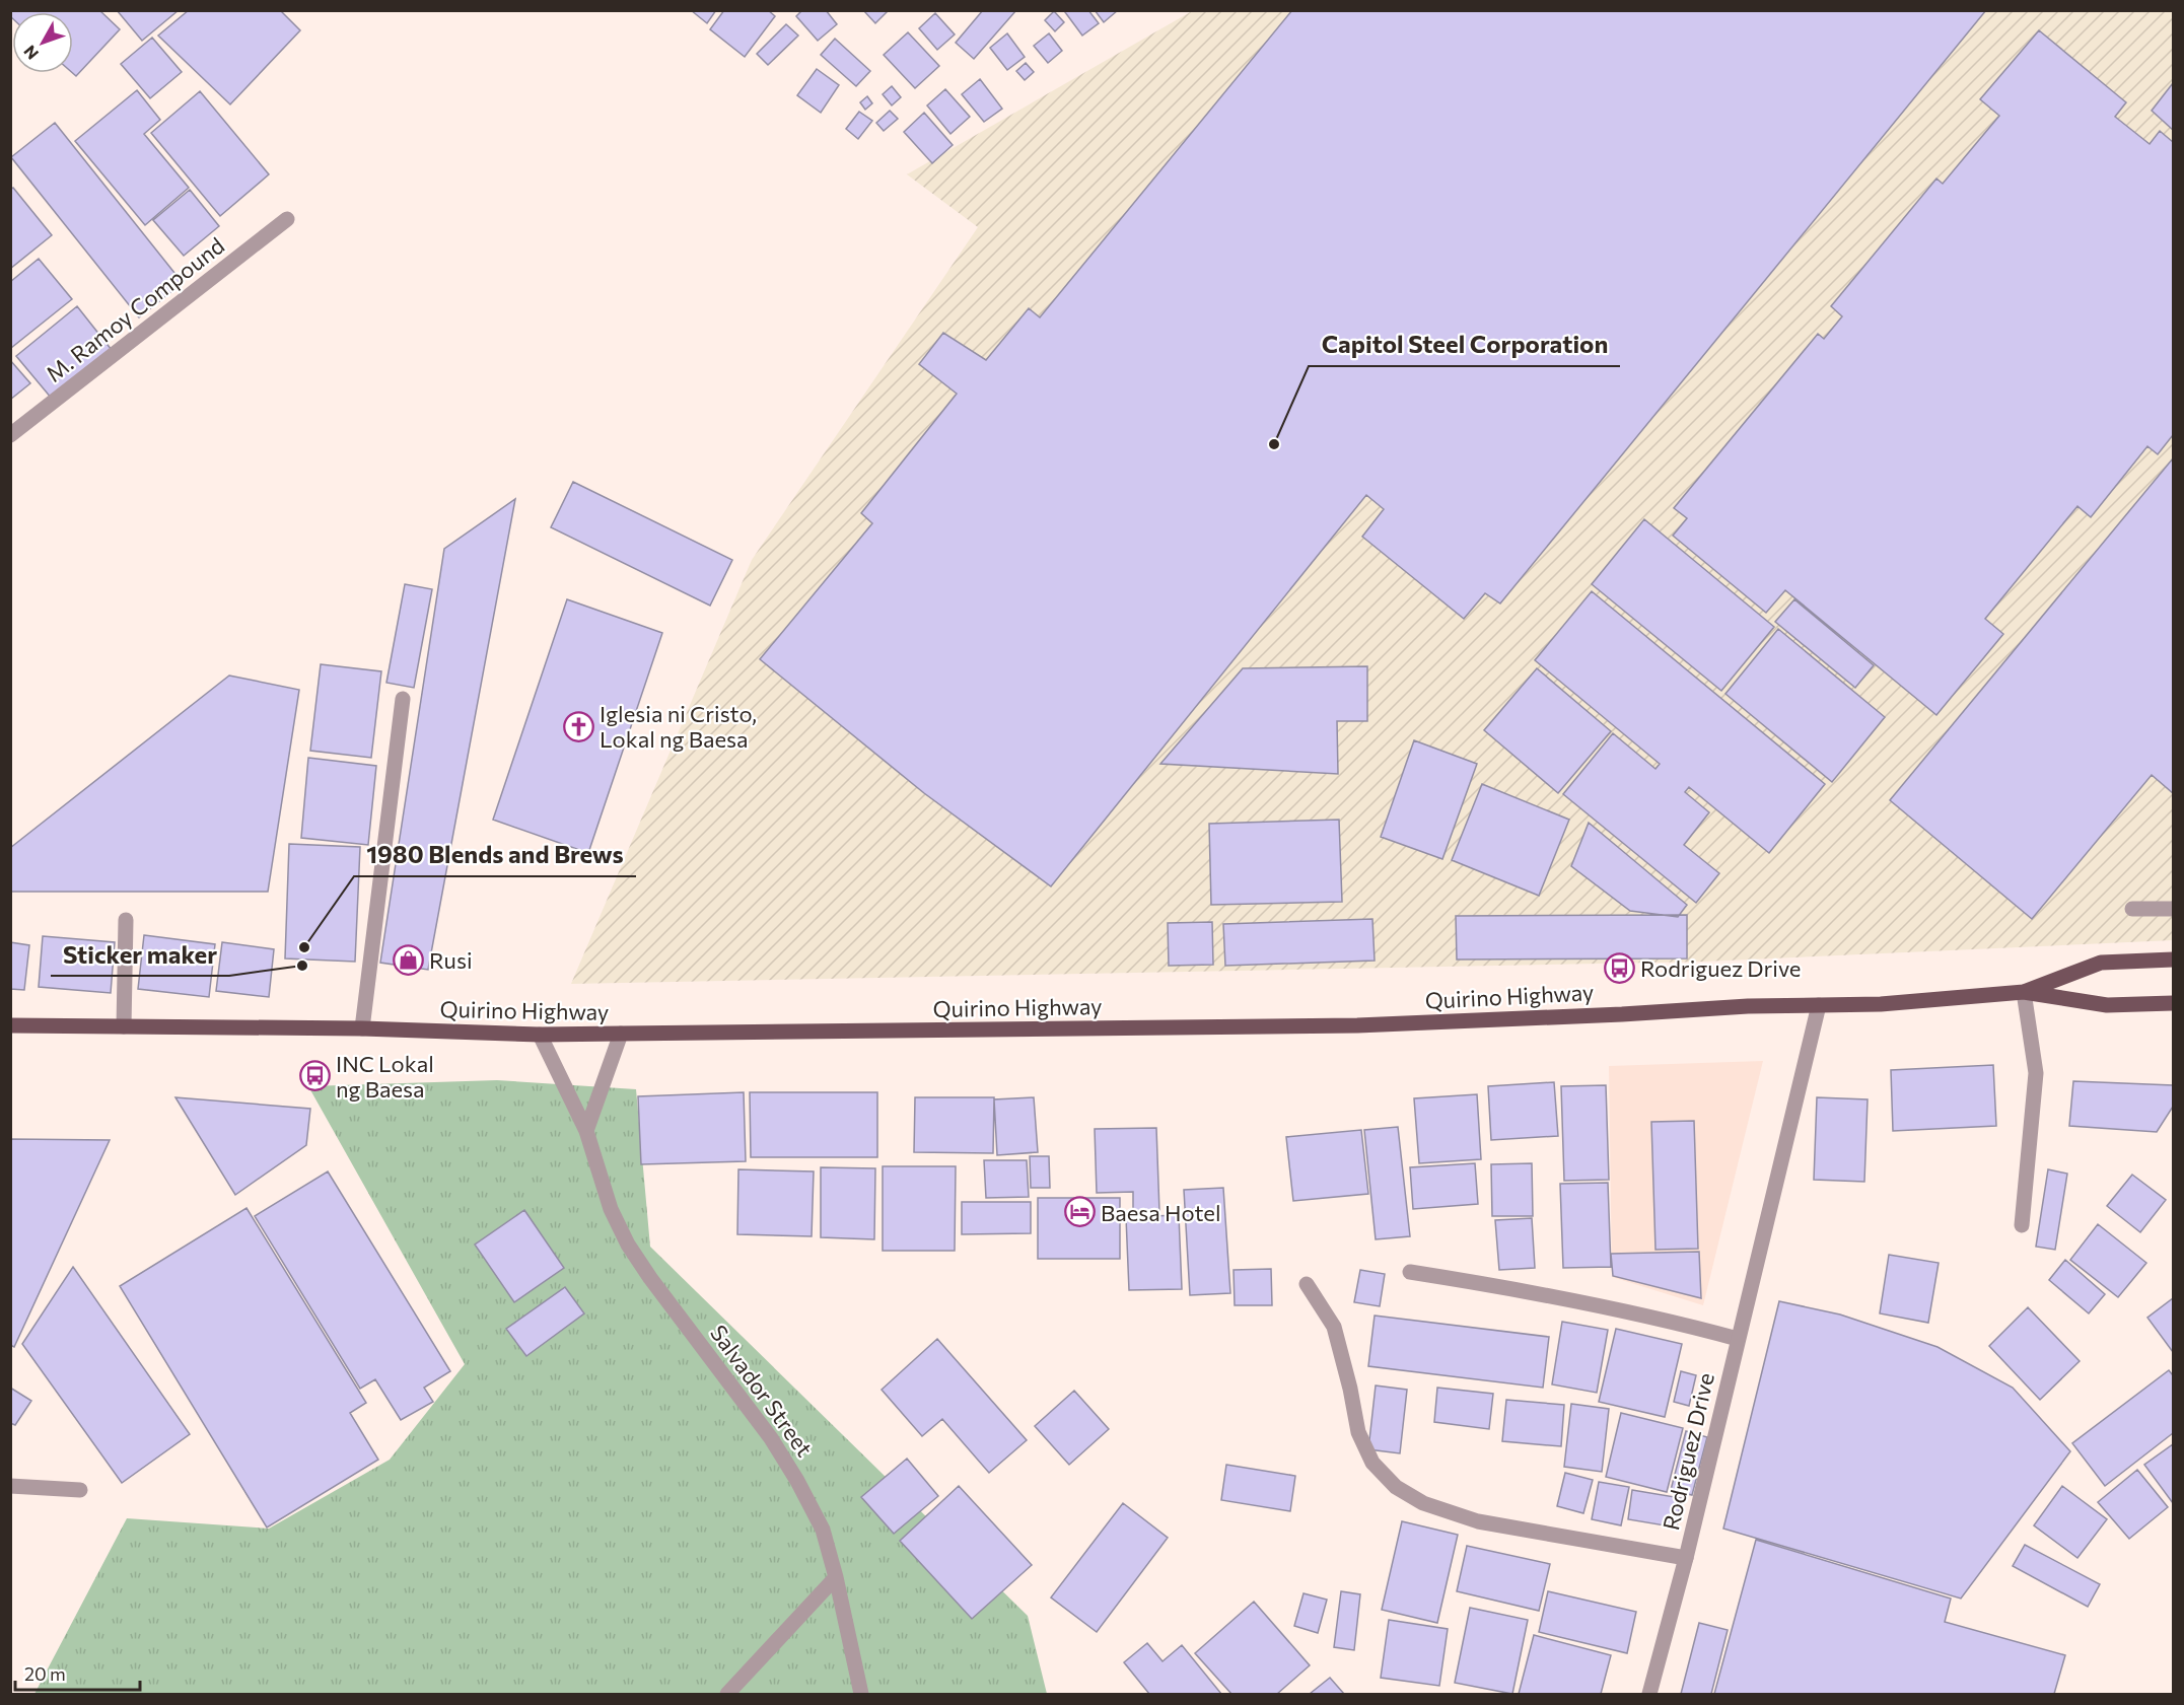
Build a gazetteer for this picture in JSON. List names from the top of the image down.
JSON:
{
  "streets": {
    "main road": ["Quirino Highway"],
    "street": ["M. Ramoy Compound", "Salvador Street", "Rodriguez Drive"]
  },
  "crossings": [
    ["Quirino Highway", "Salvador Street"],
    ["Quirino Highway", "Rodriguez Drive"]
  ],
  "places": {
    "other": ["Capitol Steel Corporation", "1980 Blends and Brews", "Sticker maker"],
    "church": ["Iglesia ni Cristo, Lokal ng Baesa"],
    "shop": ["Rusi"],
    "bus stop": ["Rodriguez Drive", "INC Lokal ng Baesa"],
    "hotel": ["Baesa Hotel"]
  },
  "scale_bar": "20 m",
  "north": "bottom left"
}
